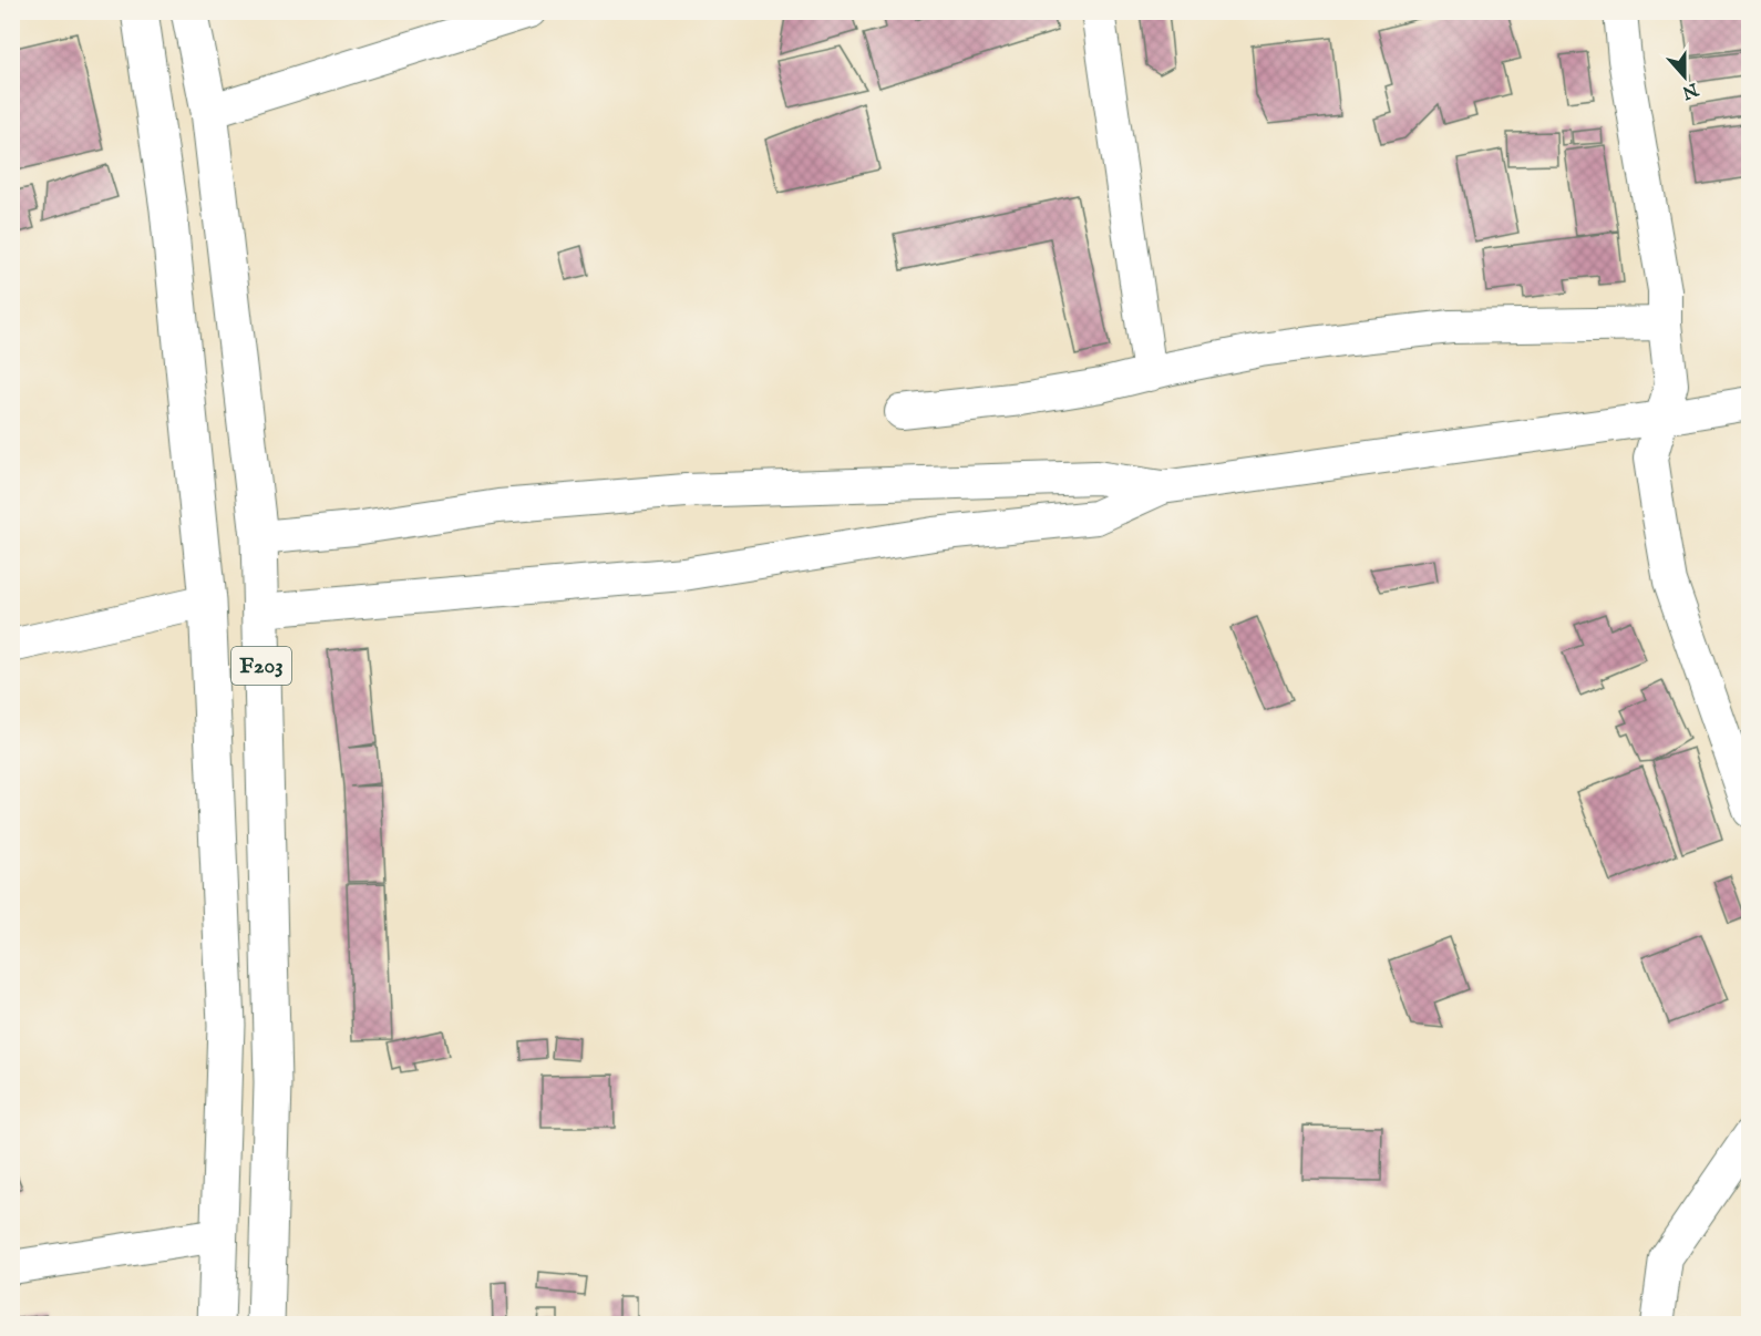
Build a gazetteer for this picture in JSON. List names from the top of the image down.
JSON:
{
  "streets": {
    "main road": ["F203"]
  },
  "north": "bottom"
}
